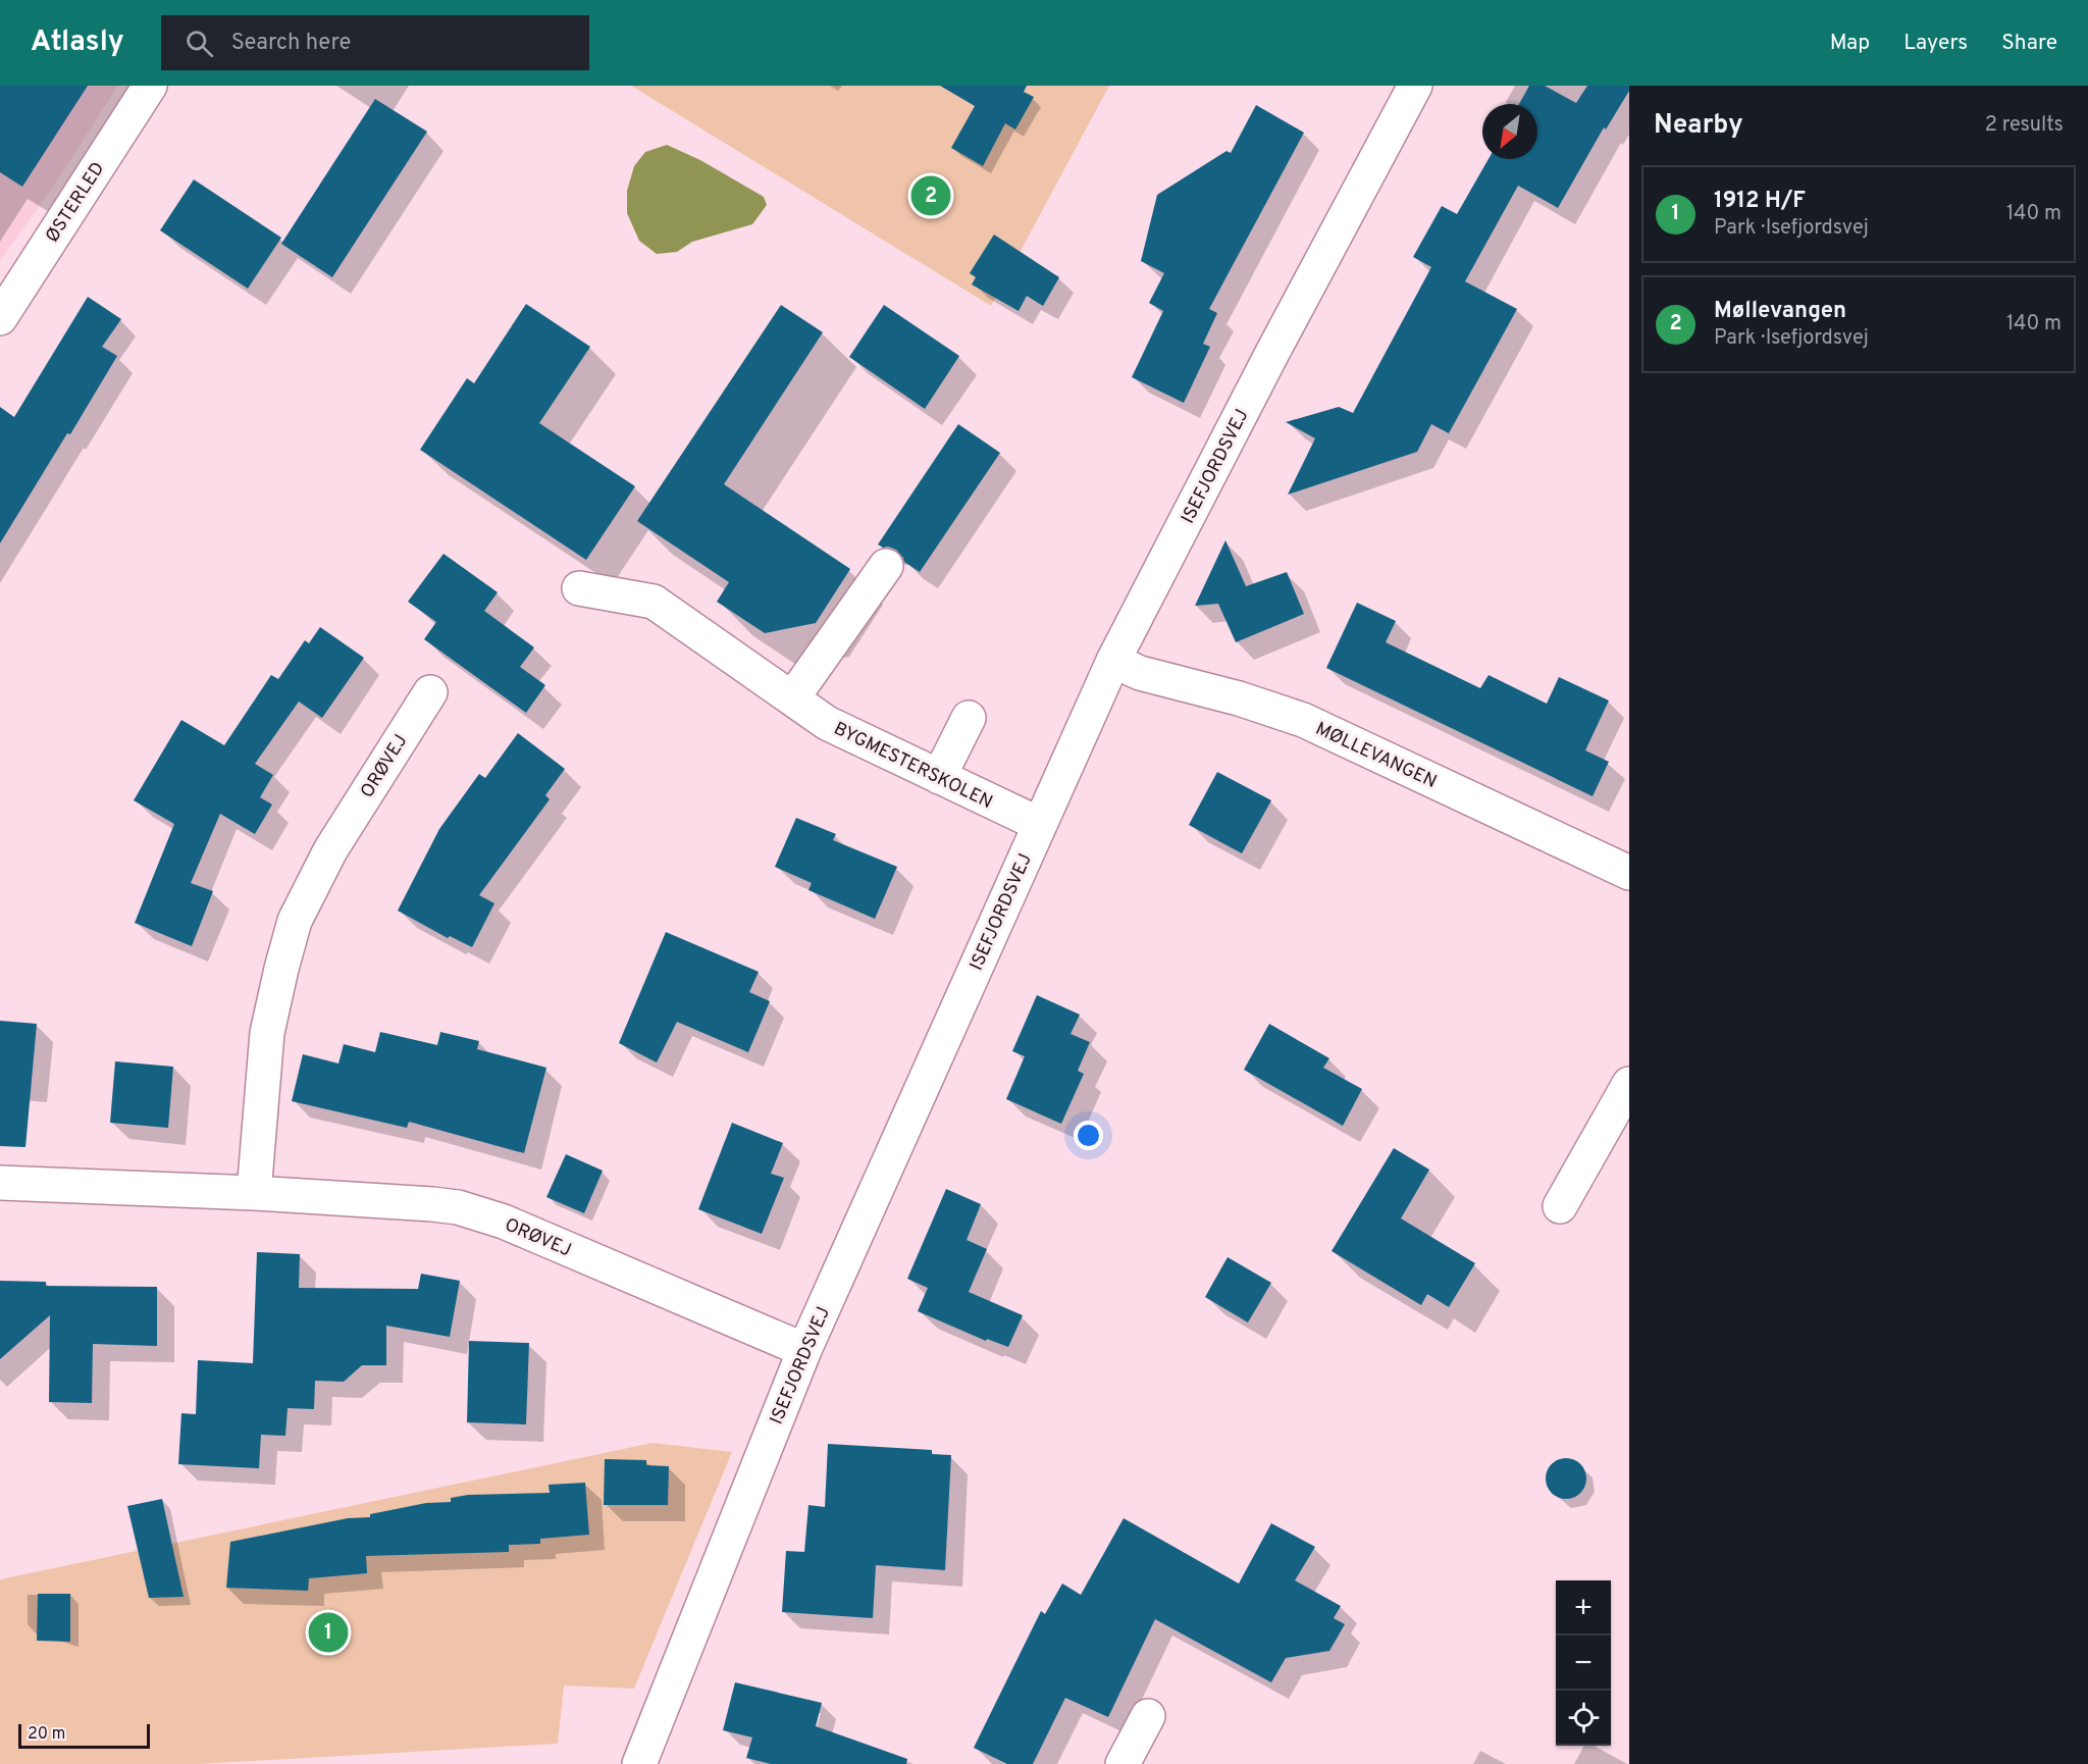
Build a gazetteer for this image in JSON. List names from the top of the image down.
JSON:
{
  "streets": {
    "street": [
      "ØSTERLED",
      "ISEFJORDSVEJ",
      "MØLLEVANGEN",
      "BYGMESTERSKOLEN",
      "ORØVEJ"
    ]
  },
  "crossings": [
    ["ISEFJORDSVEJ", "MØLLEVANGEN"],
    ["ISEFJORDSVEJ", "BYGMESTERSKOLEN"],
    ["ISEFJORDSVEJ", "ORØVEJ"]
  ],
  "scale_bar": "20 m",
  "north": "bottom left",
  "page": {
    "header": "Atlasly",
    "search": "Search here",
    "nav": ["Map", "Layers", "Share"],
    "heading": ["Nearby", "2 results"],
    "list": [
      {
        "mark": "1",
        "name": "1912 H/F",
        "note": "Park · Isefjordsvej",
        "value": "140 m"
      },
      {
        "mark": "2",
        "name": "Møllevangen",
        "note": "Park · Isefjordsvej",
        "value": "140 m"
      }
    ],
    "pins": ["2", "1"],
    "map_buttons": ["+", "−"],
    "scale": "20 m"
  }
}
